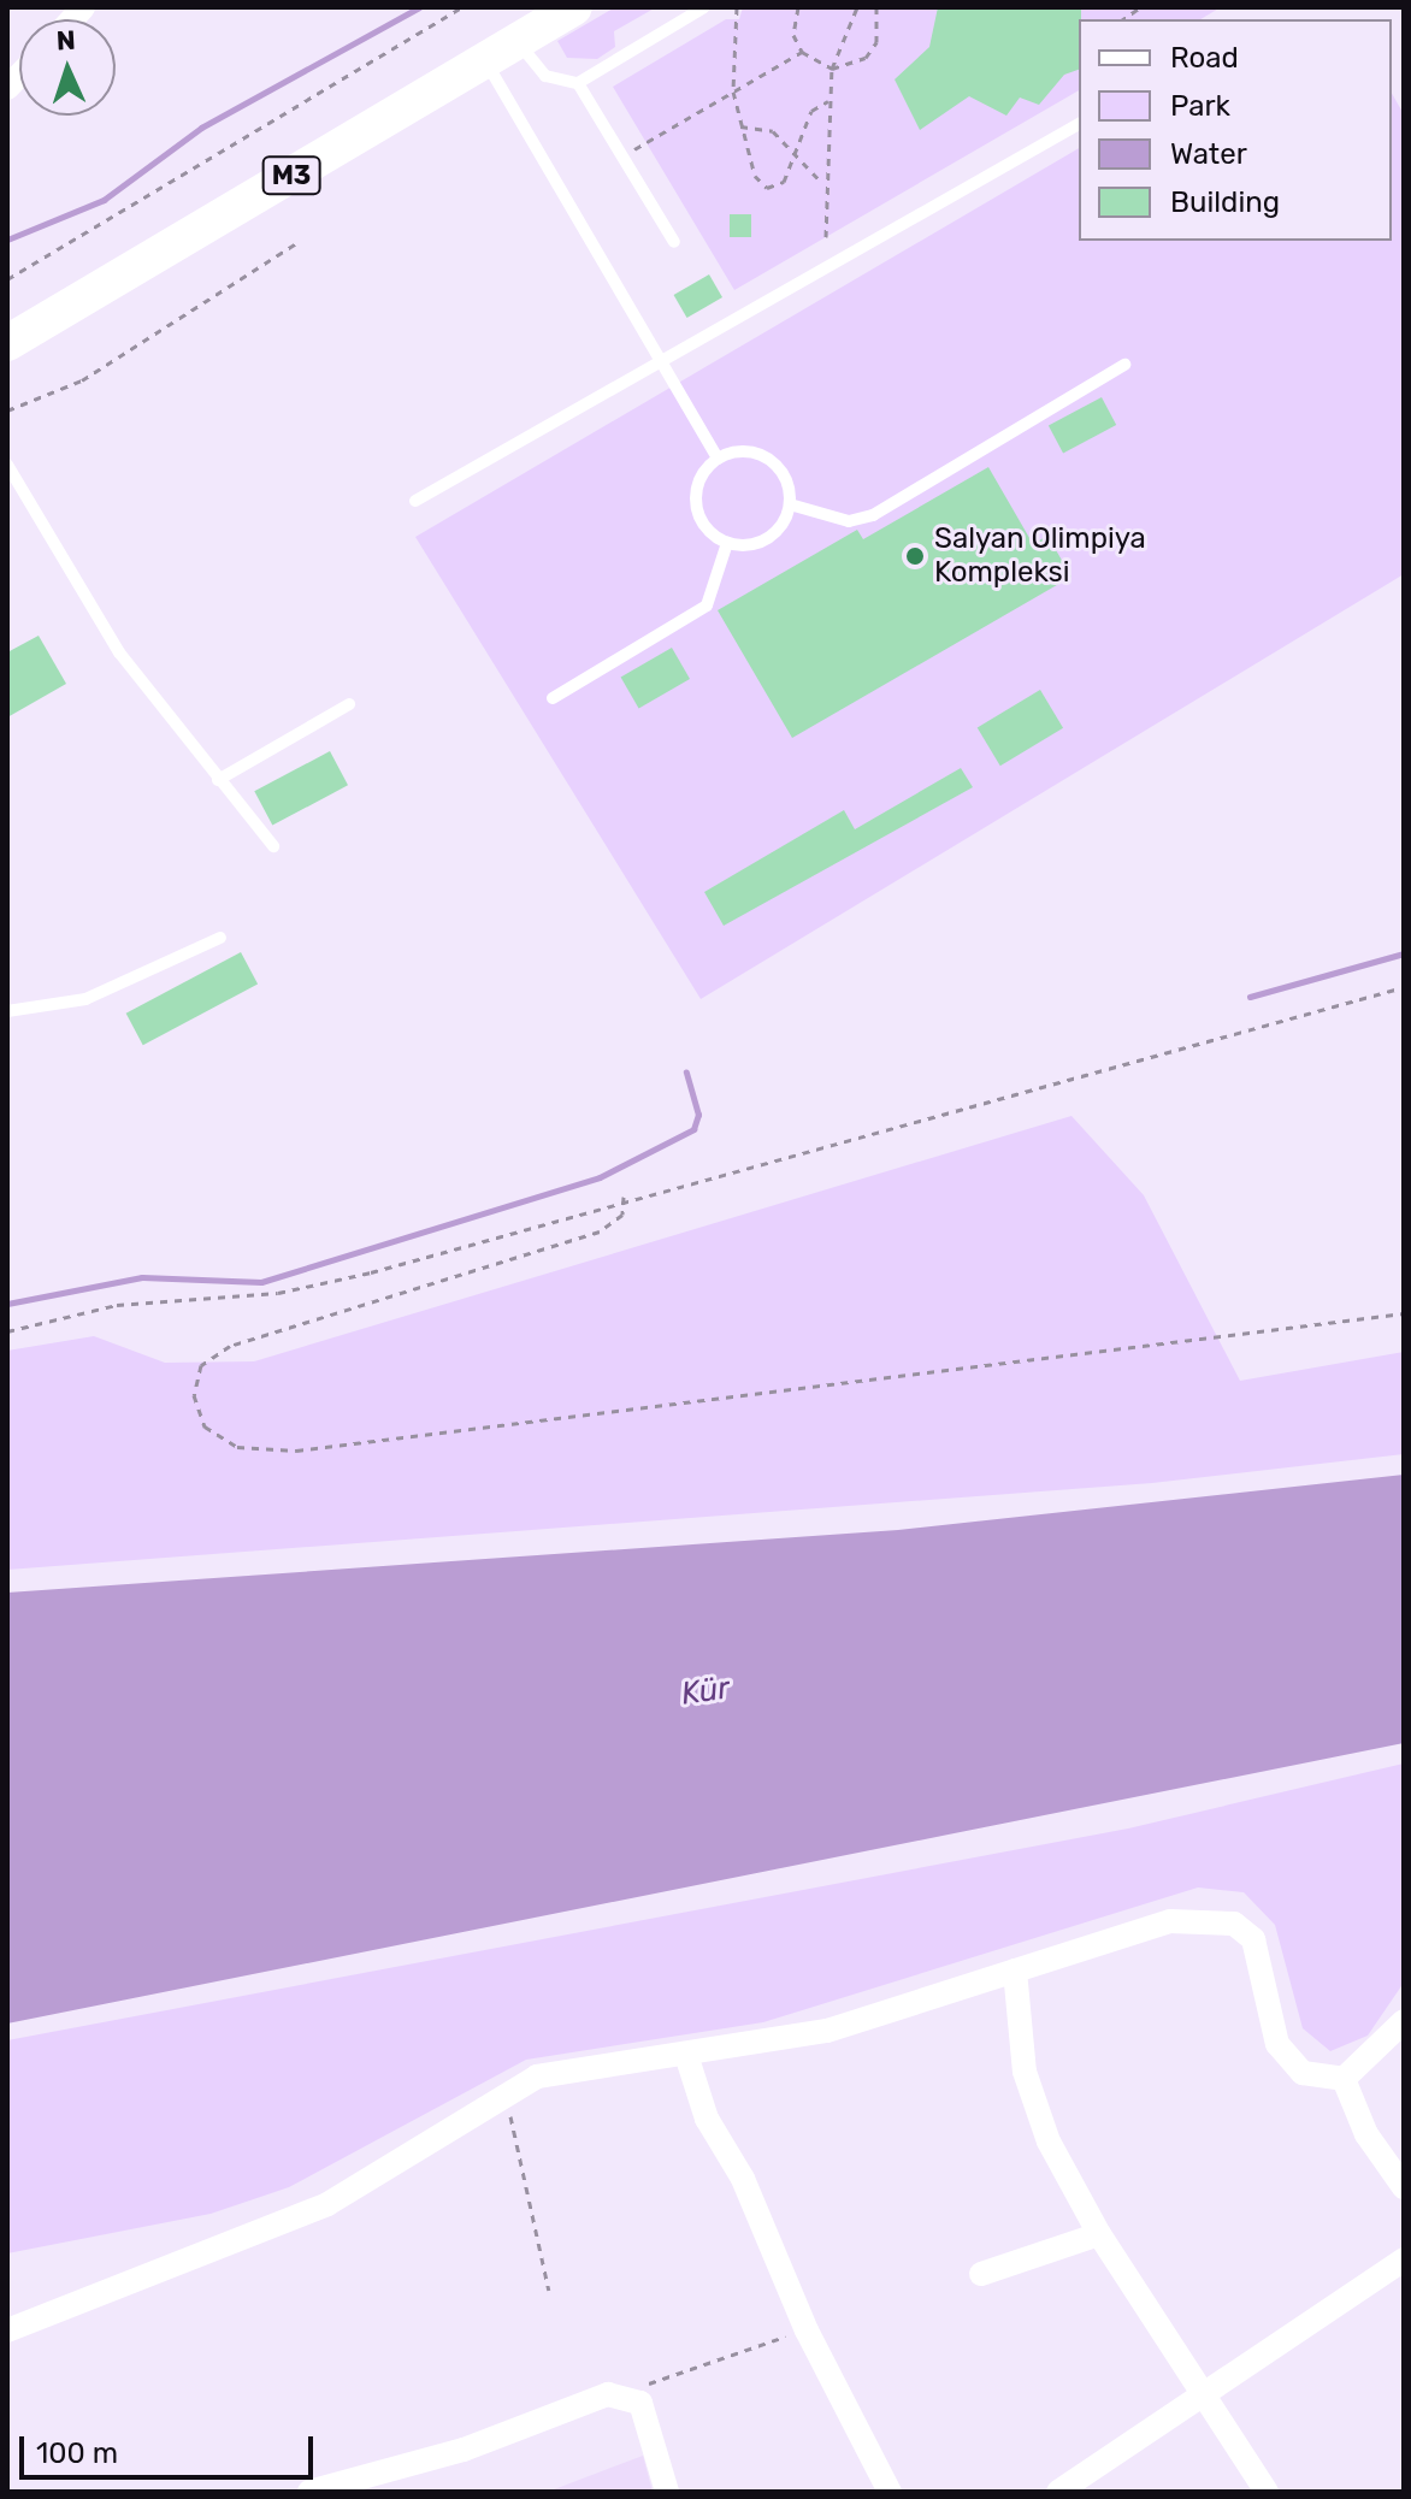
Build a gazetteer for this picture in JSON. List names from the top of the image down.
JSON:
{
  "streets": {
    "main road": ["M3"]
  },
  "water": ["Kür"],
  "places": ["Salyan Olimpiya Kompleksi"],
  "legend": [
    "Road",
    "Park",
    "Water",
    "Building"
  ],
  "scale_bar": "100 m",
  "north": "top"
}
